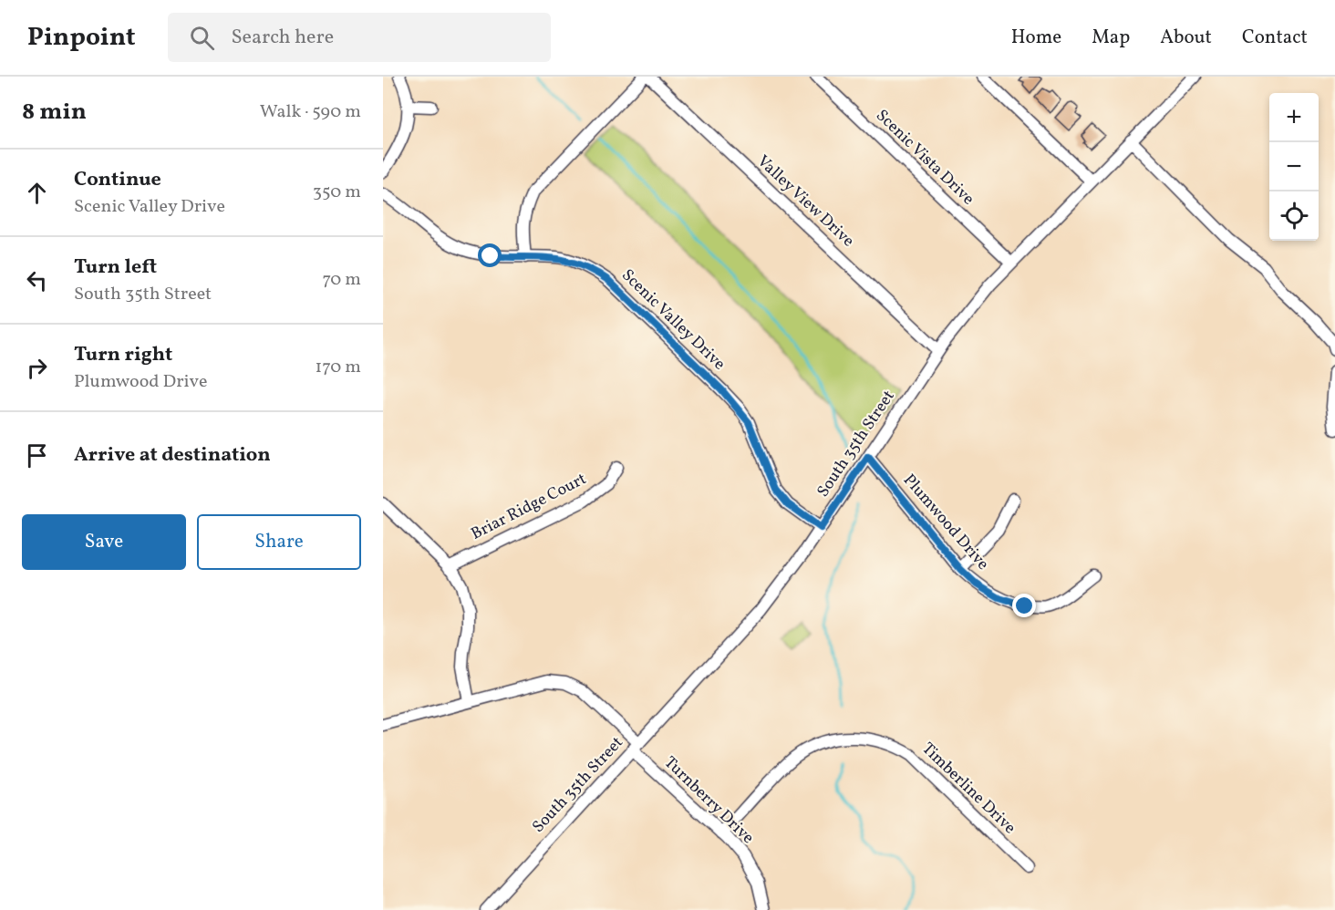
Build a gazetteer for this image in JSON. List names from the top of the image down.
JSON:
{
  "streets": {
    "street": [
      "Scenic Vista Drive",
      "Valley View Drive",
      "Scenic Valley Drive",
      "South 35th Street",
      "Briar Ridge Court",
      "Plumwood Drive",
      "Timberline Drive",
      "Turnberry Drive"
    ]
  },
  "crossings": [
    ["Scenic Vista Drive", "South 35th Street"],
    ["Valley View Drive", "South 35th Street"],
    ["Scenic Valley Drive", "South 35th Street"],
    ["South 35th Street", "Plumwood Drive"],
    ["South 35th Street", "Turnberry Drive"],
    ["Timberline Drive", "Turnberry Drive"]
  ],
  "page": {
    "header": "Pinpoint",
    "search": "Search here",
    "nav": [
      "Home",
      "Map",
      "About",
      "Contact"
    ],
    "heading": ["8 min", "Walk · 590 m"],
    "map_buttons": ["+", "−"],
    "list": [
      ["Continue", "Scenic Valley Drive", "350 m"],
      ["Turn left", "South 35th Street", "70 m"],
      ["Turn right", "Plumwood Drive", "170 m"],
      "Arrive at destination"
    ],
    "buttons": ["Save", "Share"]
  }
}
